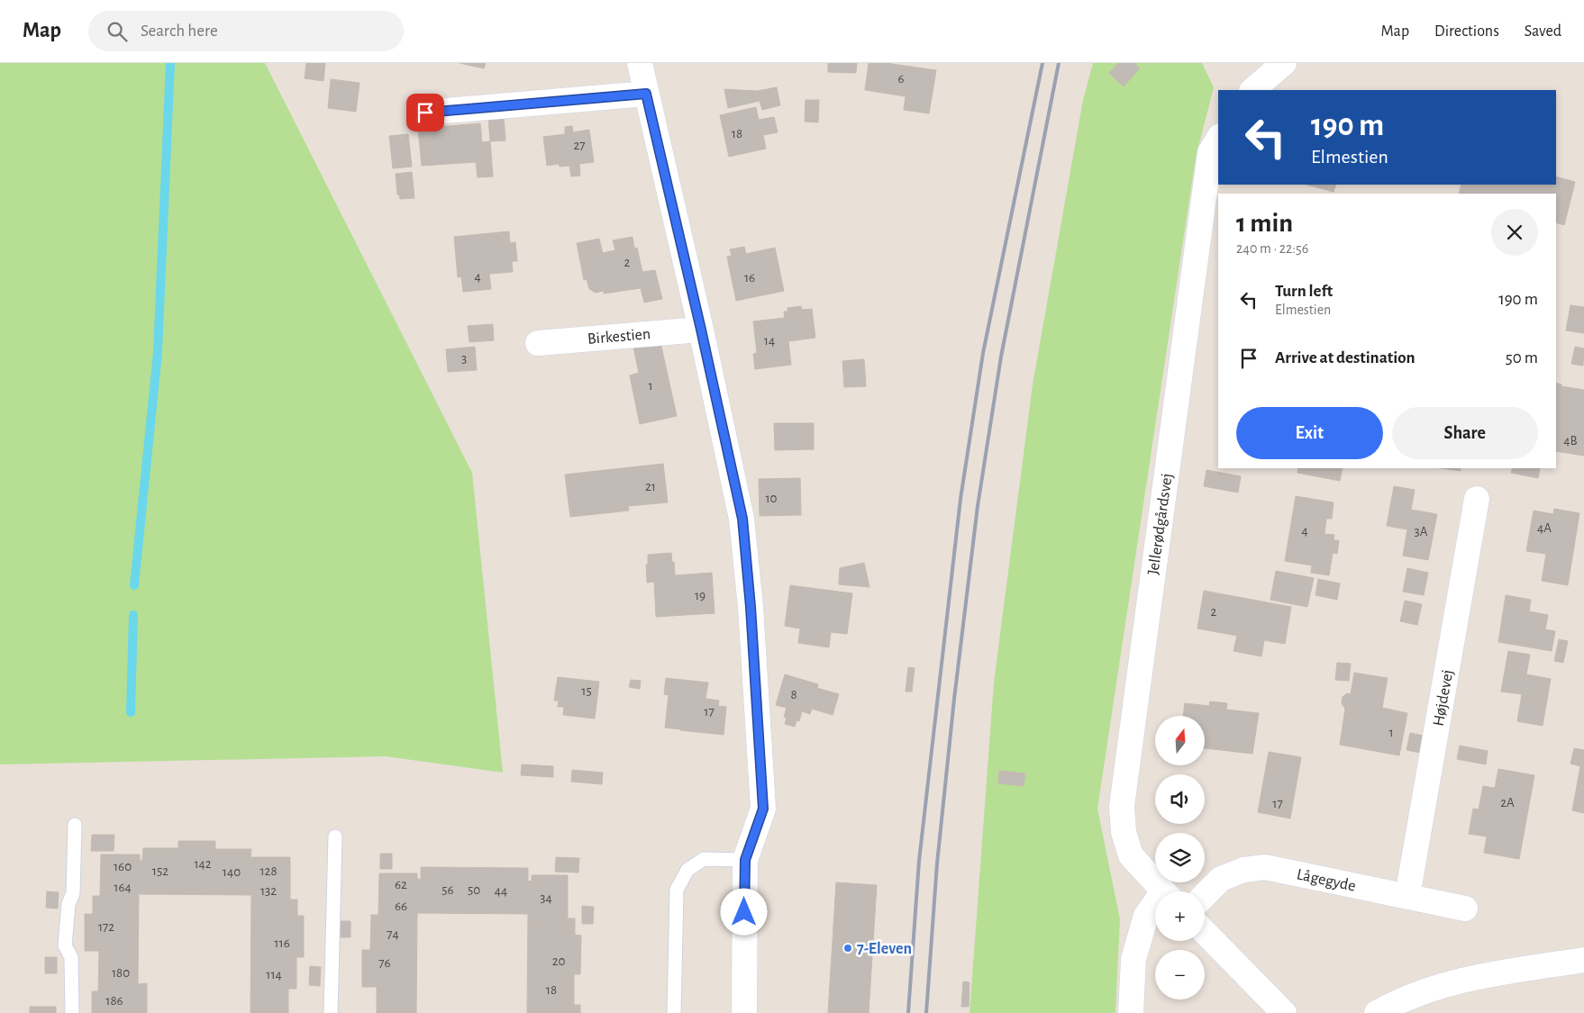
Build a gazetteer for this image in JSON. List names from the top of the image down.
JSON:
{
  "streets": {
    "street": [
      "Birkestien",
      "Jellerødgårdsvej",
      "Højdevej",
      "Lågegyde"
    ]
  },
  "crossings": [
    ["Højdevej", "Lågegyde"]
  ],
  "places": ["7-Eleven"],
  "house_numbers": [
    "6",
    "18",
    "27",
    "2",
    "4",
    "16",
    "14",
    "3",
    "1",
    "4B",
    "21",
    "10",
    "4A",
    "4",
    "3A",
    "19",
    "2",
    "15",
    "8",
    "17",
    "1",
    "2A",
    "17",
    "142",
    "160",
    "152",
    "128",
    "140",
    "62",
    "164",
    "56",
    "50",
    "132",
    "44",
    "34",
    "66",
    "172",
    "74",
    "116",
    "20",
    "76",
    "180",
    "114",
    "18",
    "186"
  ],
  "north": "top",
  "page": {
    "header": "Map",
    "search": "Search here",
    "nav": ["Map", "Directions", "Saved"],
    "turn": ["190 m", "Elmestien"],
    "heading": ["1 min", "240 m · 22:56"],
    "list": [
      {
        "name": "Turn left",
        "note": "Elmestien",
        "value": "190 m"
      },
      {
        "name": "Arrive at destination",
        "value": "50 m"
      }
    ],
    "buttons": ["Exit", "Share"],
    "map_buttons": ["+", "−"]
  }
}
